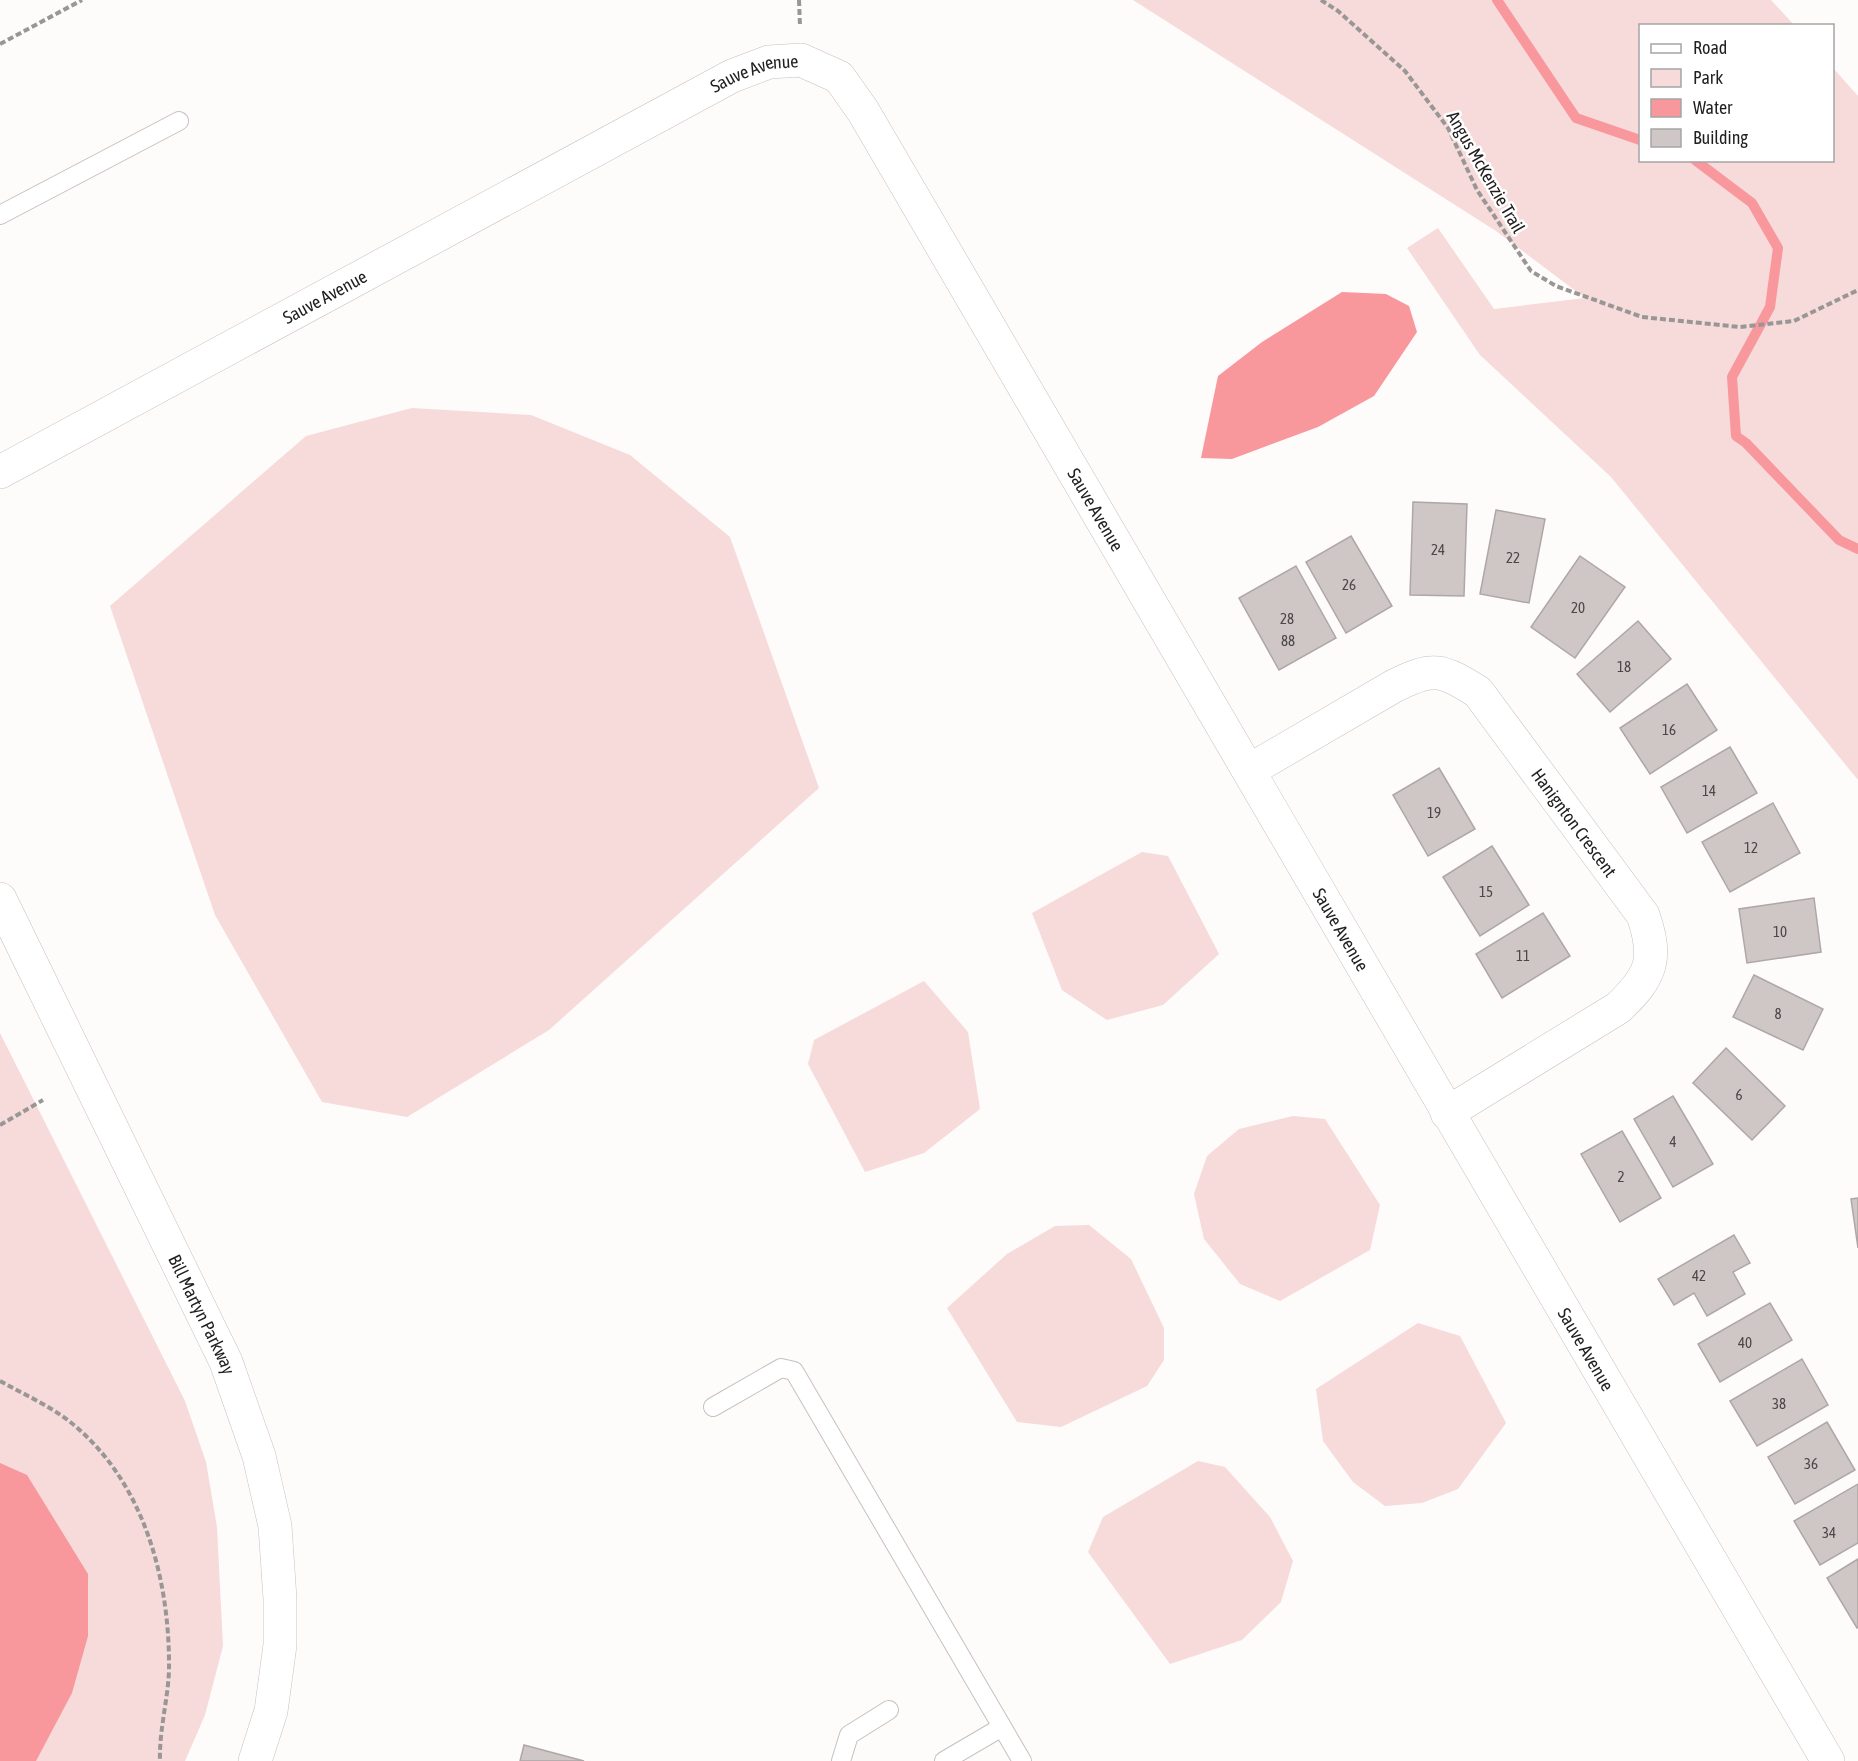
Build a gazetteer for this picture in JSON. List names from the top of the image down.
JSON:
{
  "streets": {
    "street": ["Sauve Avenue", "Hanignton Crescent", "Bill Martyn Parkway"],
    "path": ["Angus McKenzie Trail"]
  },
  "crossings": [
    ["Sauve Avenue", "Hanignton Crescent"]
  ],
  "house_numbers": [
    "24",
    "22",
    "26",
    "20",
    "28",
    "88",
    "18",
    "16",
    "14",
    "19",
    "12",
    "15",
    "10",
    "11",
    "8",
    "6",
    "4",
    "2",
    "42",
    "40",
    "38",
    "36",
    "34"
  ],
  "legend": [
    "Road",
    "Park",
    "Water",
    "Building"
  ]
}
